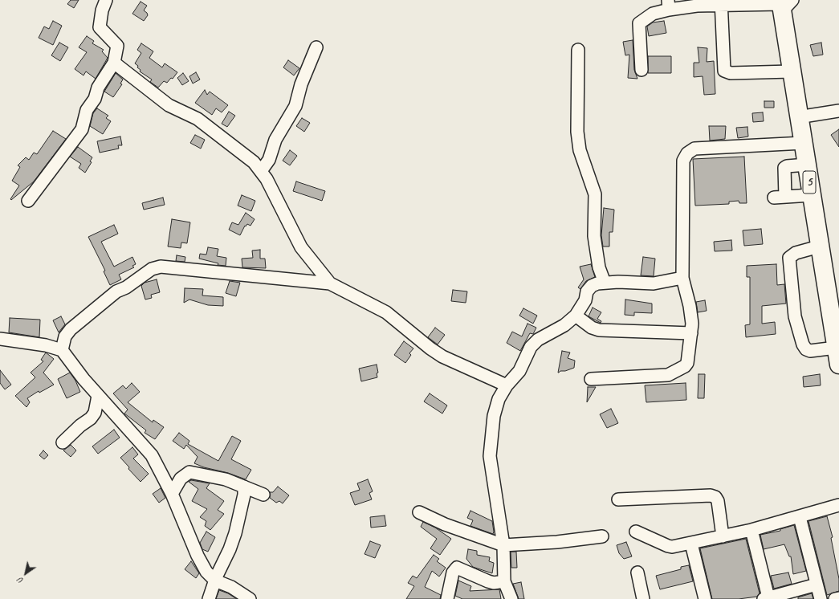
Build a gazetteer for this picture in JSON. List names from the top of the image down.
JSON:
{
  "streets": {
    "highway": ["5"]
  },
  "north": "bottom left"
}
